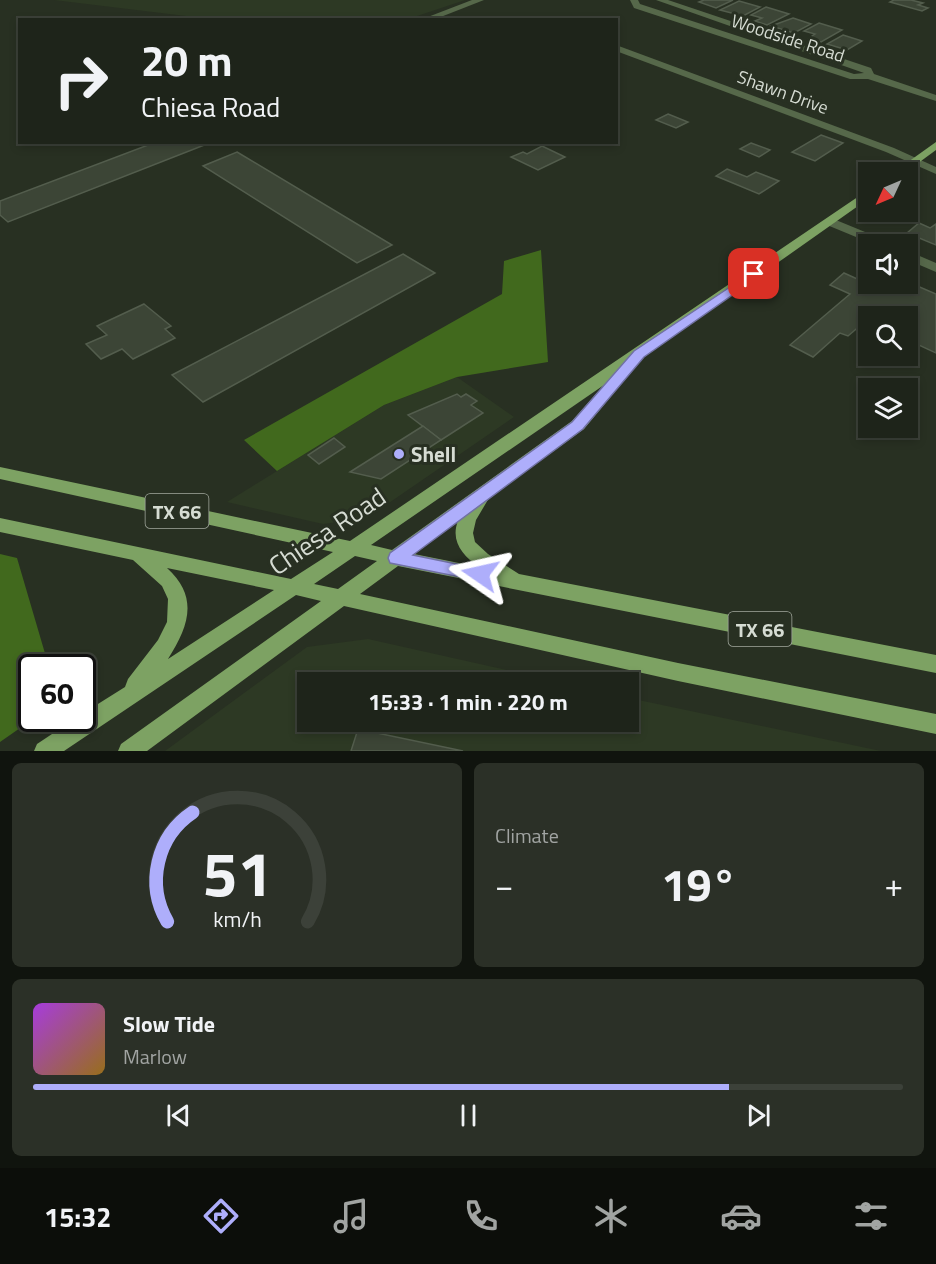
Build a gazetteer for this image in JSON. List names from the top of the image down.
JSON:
{
  "streets": {
    "main road": ["TX 66", "Chiesa Road"],
    "street": ["Woodside Road", "Shawn Drive"]
  },
  "crossings": [
    ["TX 66", "Chiesa Road"]
  ],
  "places": ["Shell"],
  "north": "bottom left",
  "page": {
    "turn": ["20 m", "Chiesa Road"],
    "limit": "60",
    "trip": "15:33 · 1 min · 220 m",
    "tile": "Climate",
    "heat": ["−", "19°", "+"],
    "song": ["Slow Tide", "Marlow"],
    "tabs": "15:32",
    "gauge": ["51", "km/h"]
  }
}
